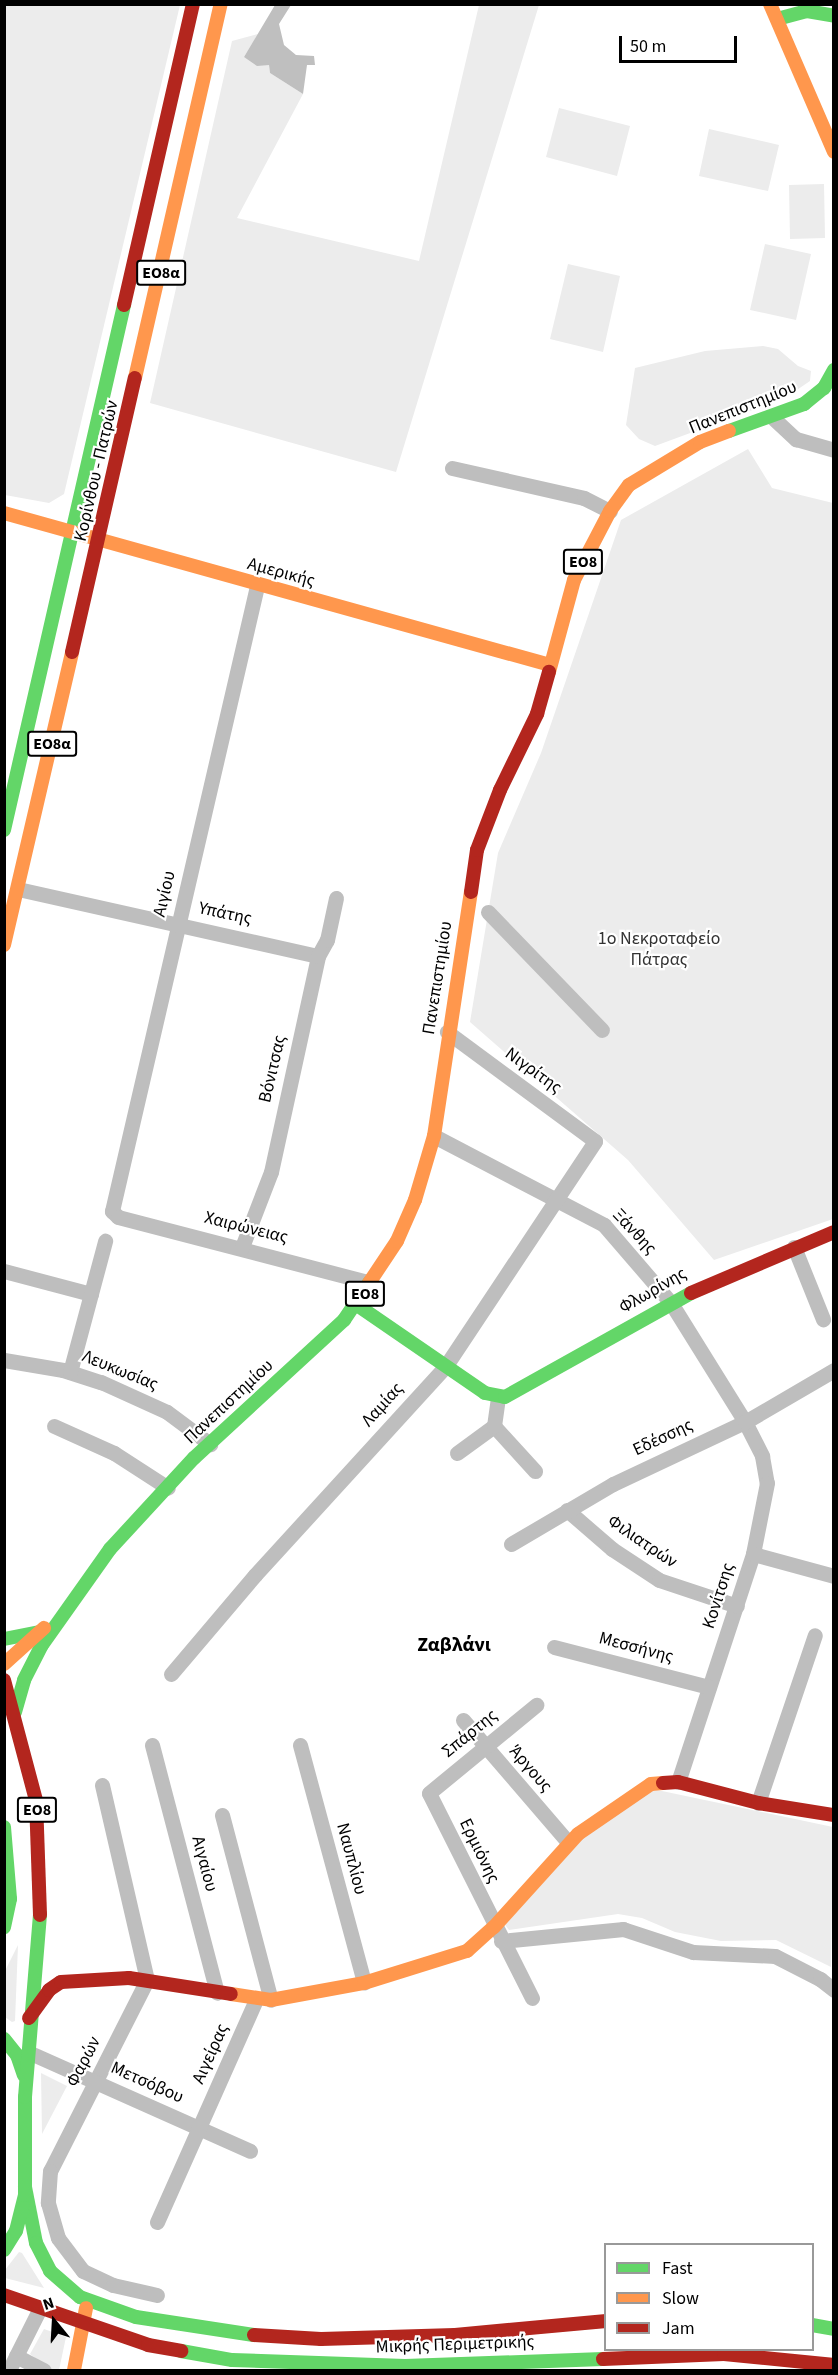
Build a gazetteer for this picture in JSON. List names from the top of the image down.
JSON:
{
  "streets": {
    "main road": [
      "ΕΟ8α",
      "Πανεπιστημίου",
      "Κορίνθου - Πατρών",
      "ΕΟ8",
      "Αμερικής",
      "Φλωρίνης",
      "Μικρής Περιμετρικής"
    ],
    "street": [
      "Αιγίου",
      "Υπάτης",
      "Βόνιτσας",
      "Νιγρίτης",
      "Χαιρώνειας",
      "Ξάνθης",
      "Λευκωσίας",
      "Λαμίας",
      "Εδέσσης",
      "Φιλιατρών",
      "Κονίτσης",
      "Μεσσήνης",
      "Σπάρτης",
      "Άργους",
      "Ερμιόνης",
      "Ναυπλίου",
      "Αιγαίου",
      "Αιγείρας",
      "Φαρών",
      "Μετσόβου"
    ]
  },
  "crossings": [
    ["Πανεπιστημίου", "ΕΟ8"],
    ["Πανεπιστημίου", "Αμερικής"],
    ["Πανεπιστημίου", "Νιγρίτης"],
    ["Πανεπιστημίου", "Χαιρώνειας"],
    ["Πανεπιστημίου", "Ξάνθης"],
    ["Πανεπιστημίου", "Λευκωσίας"],
    ["Κορίνθου - Πατρών", "Αμερικής"],
    ["Κορίνθου - Πατρών", "Υπάτης"],
    ["ΕΟ8", "Μετσόβου"],
    ["ΕΟ8", "Μικρής Περιμετρικής"],
    ["Αμερικής", "Αιγίου"],
    ["Αιγίου", "Υπάτης"],
    ["Αιγίου", "Χαιρώνειας"],
    ["Υπάτης", "Βόνιτσας"],
    ["Βόνιτσας", "Χαιρώνειας"],
    ["Νιγρίτης", "Λαμίας"],
    ["Ξάνθης", "Φλωρίνης"],
    ["Ξάνθης", "Λαμίας"],
    ["Ξάνθης", "Εδέσσης"],
    ["Ξάνθης", "Κονίτσης"],
    ["Εδέσσης", "Φιλιατρών"],
    ["Εδέσσης", "Κονίτσης"],
    ["Φιλιατρών", "Κονίτσης"],
    ["Κονίτσης", "Μεσσήνης"],
    ["Σπάρτης", "Άργους"],
    ["Σπάρτης", "Ερμιόνης"],
    ["Αιγείρας", "Μετσόβου"],
    ["Φαρών", "Μετσόβου"]
  ],
  "districts": ["Ζαβλάνι"],
  "parks": ["1o Νεκροταφείο Πάτρας"],
  "legend": ["Fast", "Slow", "Jam"],
  "scale_bar": "50 m",
  "north": "top"
}
